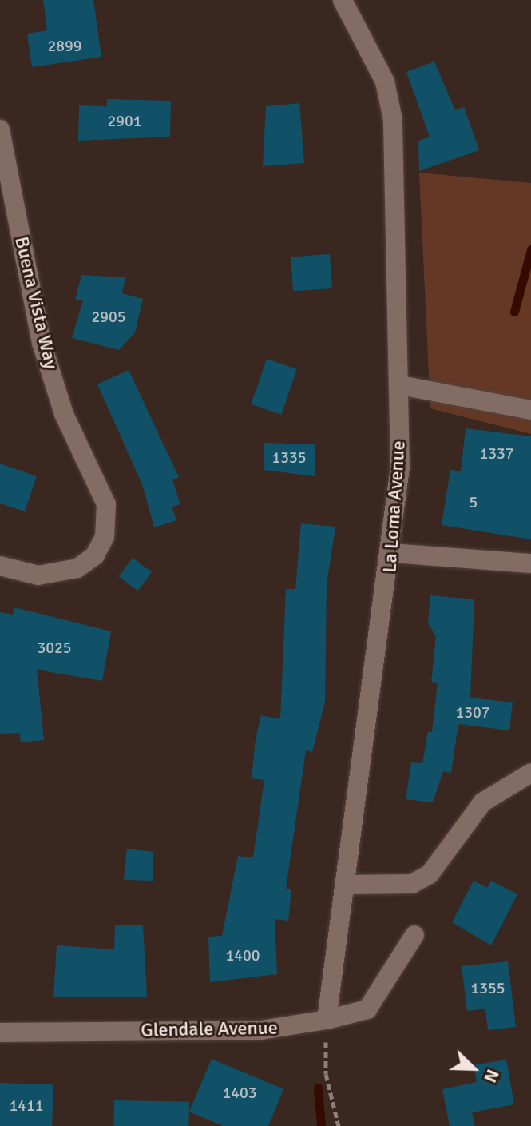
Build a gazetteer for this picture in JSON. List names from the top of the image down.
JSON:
{
  "streets": {
    "street": ["Buena Vista Way", "La Loma Avenue", "Glendale Avenue"]
  },
  "crossings": [
    ["La Loma Avenue", "Glendale Avenue"]
  ],
  "house_numbers": [
    "2899",
    "2901",
    "2905",
    "1337",
    "1335",
    "5",
    "3025",
    "1307",
    "1400",
    "1355",
    "1403",
    "1411"
  ],
  "north": "bottom right"
}
